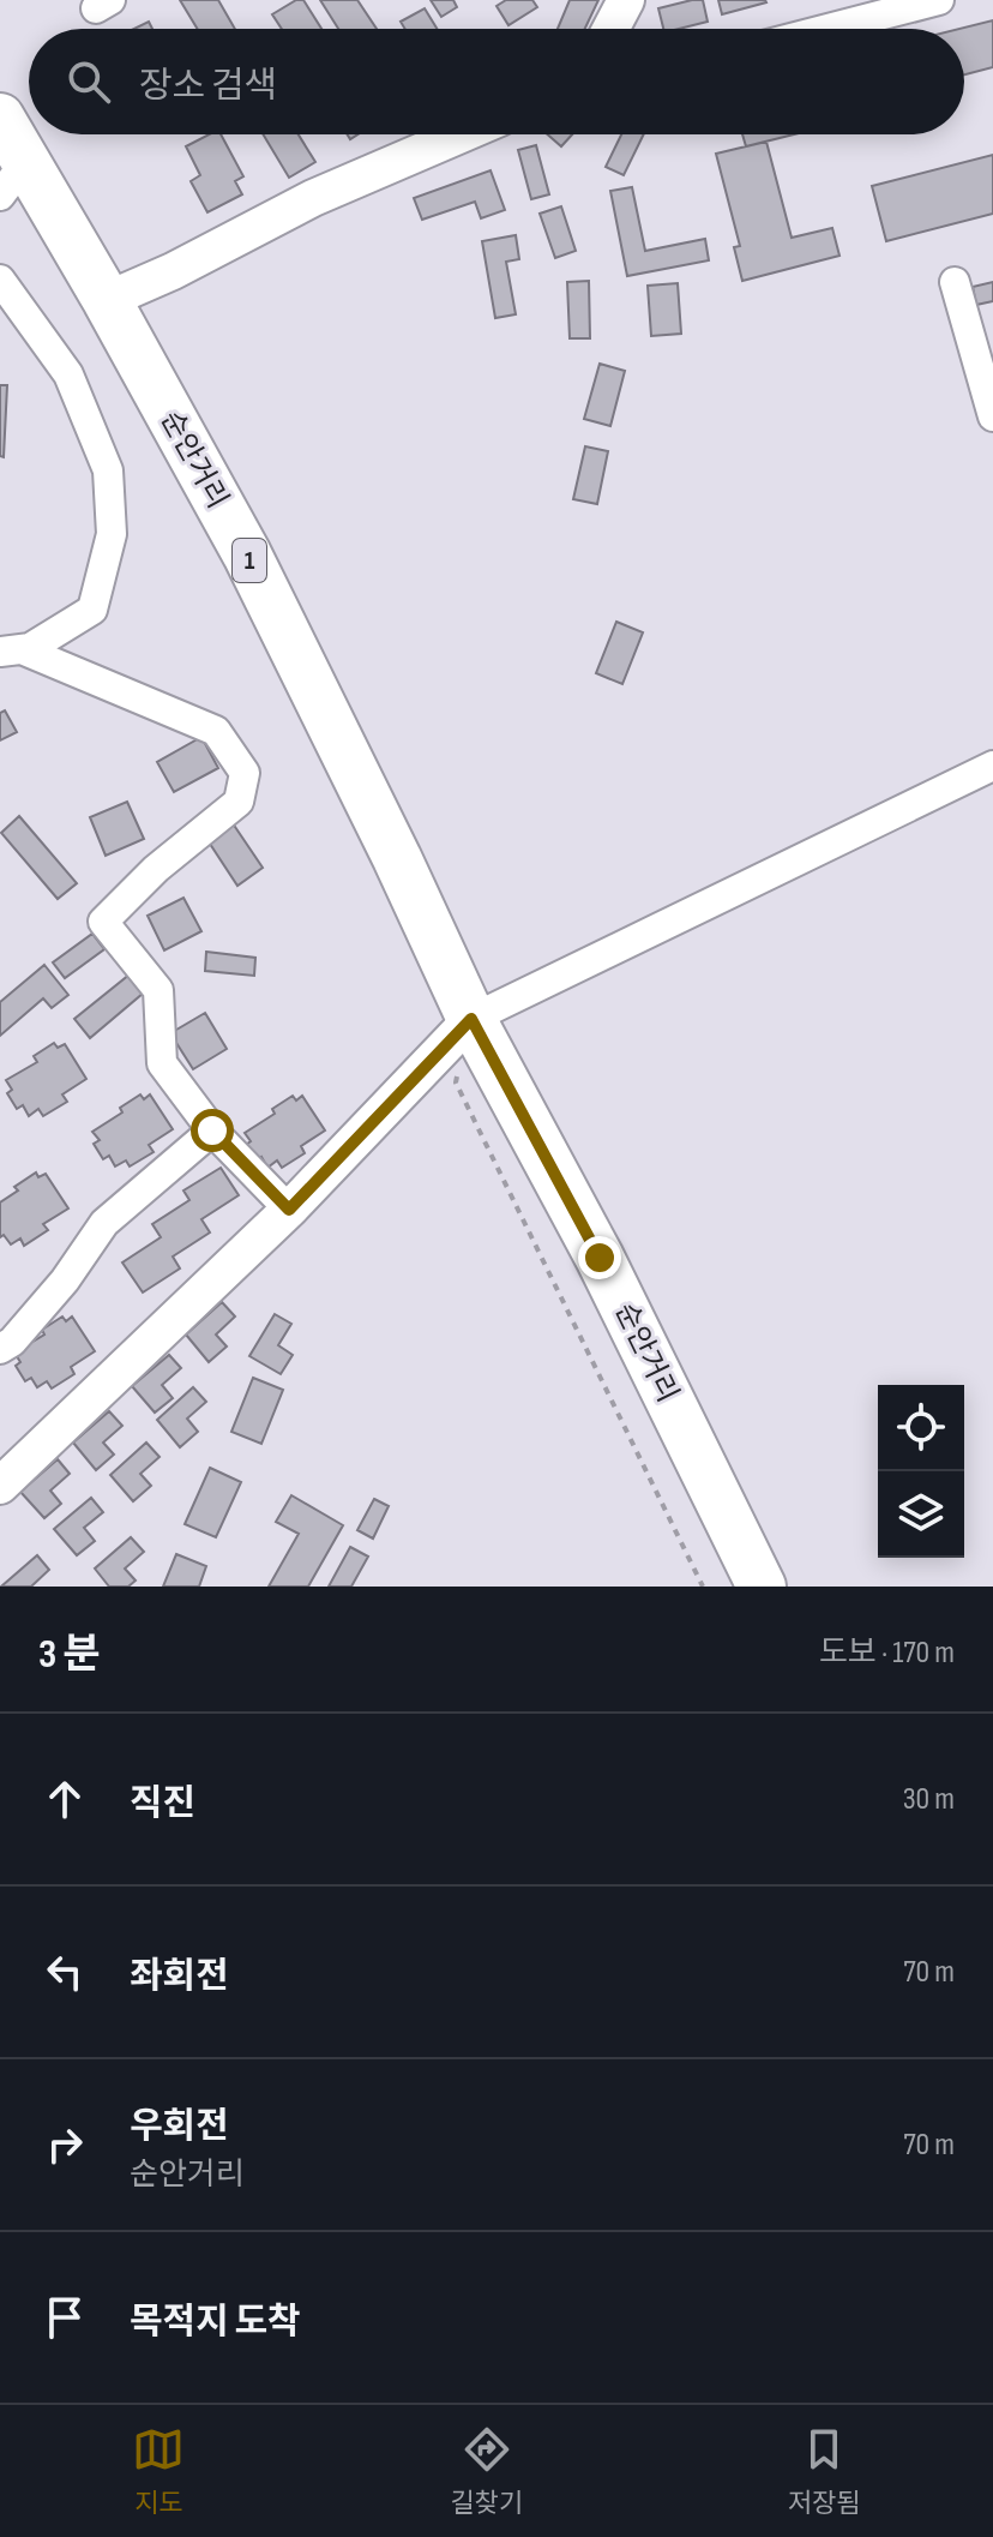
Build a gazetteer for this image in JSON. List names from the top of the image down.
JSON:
{
  "streets": {
    "main road": ["순안거리", "1"]
  },
  "page": {
    "search": "장소 검색",
    "heading": ["3 분", "도보 · 170 m"],
    "list": [
      ["직진", "30 m"],
      ["좌회전", "70 m"],
      ["우회전", "순안거리", "70 m"],
      "목적지 도착"
    ],
    "nav": ["지도", "길찾기", "저장됨"]
  }
}
